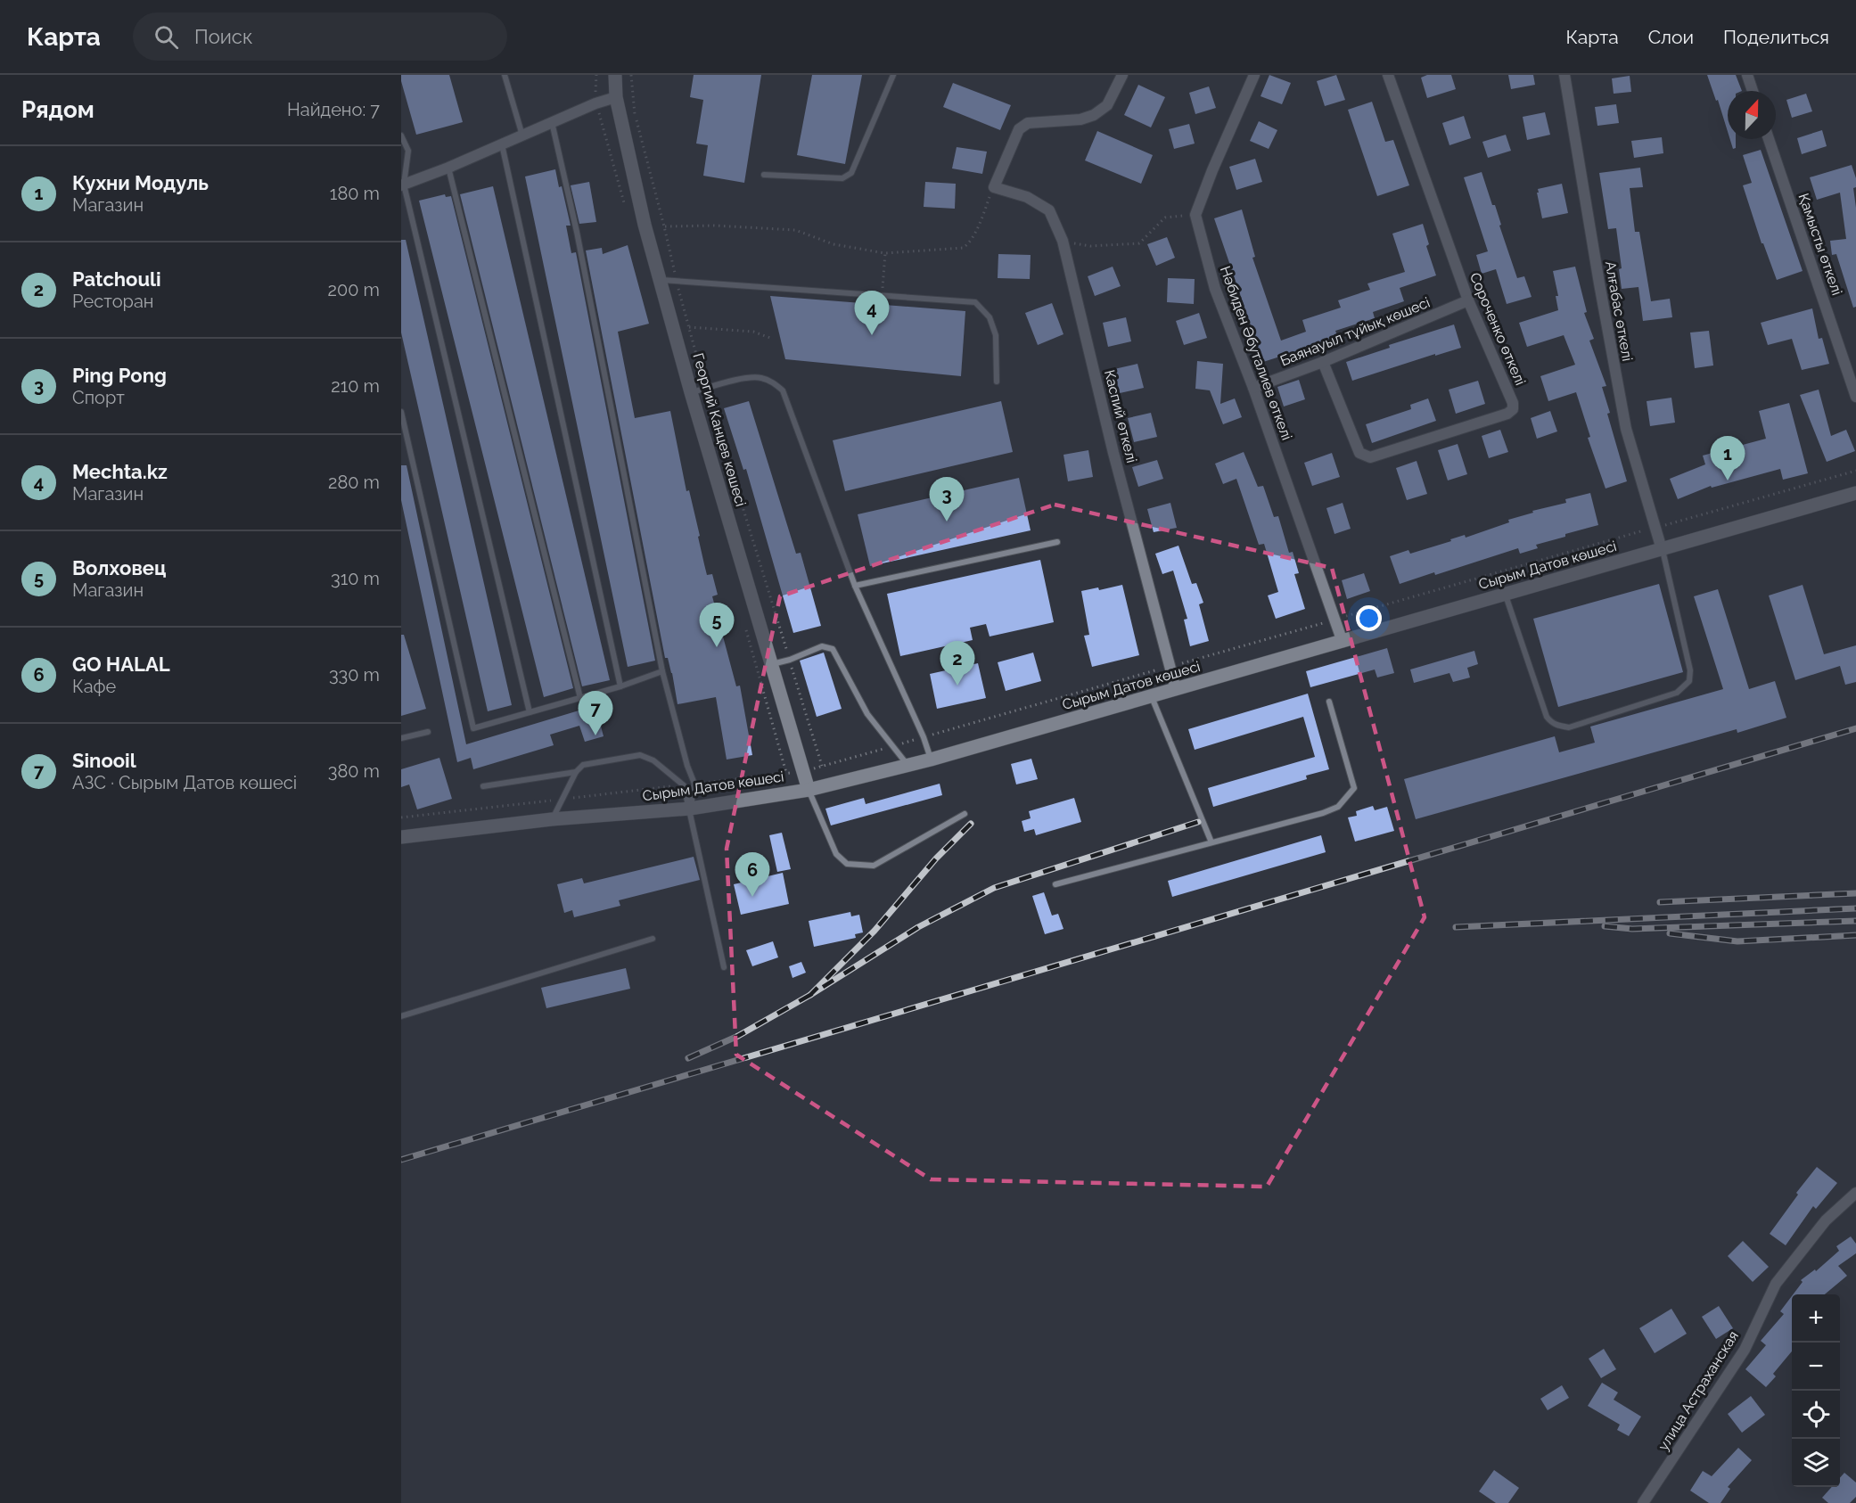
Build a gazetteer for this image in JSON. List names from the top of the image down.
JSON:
{
  "streets": {
    "main road": ["Георгий Канцев көшесі", "Сырым Датов көшесі"],
    "street": [
      "Қамысты өткелі",
      "Алғабас өткелі",
      "Сороченко өткелі",
      "Баянауыл тұйық көшесі",
      "Нәбиден Әбуталиев өткелі",
      "Каспий өткелі",
      "улица Астраханская"
    ]
  },
  "crossings": [
    ["Алғабас өткелі", "Сырым Датов көшесі"],
    ["Сороченко өткелі", "Баянауыл тұйық көшесі"],
    ["Баянауыл тұйық көшесі", "Нәбиден Әбуталиев өткелі"],
    ["Нәбиден Әбуталиев өткелі", "Сырым Датов көшесі"],
    ["Каспий өткелі", "Сырым Датов көшесі"],
    ["Георгий Канцев көшесі", "Сырым Датов көшесі"]
  ],
  "north": "top",
  "page": {
    "header": "Карта",
    "search": "Поиск",
    "nav": ["Карта", "Слои", "Поделиться"],
    "heading": ["Рядом", "Найдено: 7"],
    "list": [
      {
        "mark": "1",
        "name": "Кухни Модуль",
        "note": "Магазин",
        "value": "180 m"
      },
      {
        "mark": "2",
        "name": "Patchouli",
        "note": "Ресторан",
        "value": "200 m"
      },
      {
        "mark": "3",
        "name": "Ping Pong",
        "note": "Спорт",
        "value": "210 m"
      },
      {
        "mark": "4",
        "name": "Mechta.kz",
        "note": "Магазин",
        "value": "280 m"
      },
      {
        "mark": "5",
        "name": "Волховец",
        "note": "Магазин",
        "value": "310 m"
      },
      {
        "mark": "6",
        "name": "GO HALAL",
        "note": "Кафе",
        "value": "330 m"
      },
      {
        "mark": "7",
        "name": "Sinooil",
        "note": "АЗС · Сырым Датов көшесі",
        "value": "380 m"
      }
    ],
    "pins": [
      "4",
      "1",
      "3",
      "5",
      "2",
      "7",
      "6"
    ],
    "map_buttons": ["+", "−"]
  }
}
